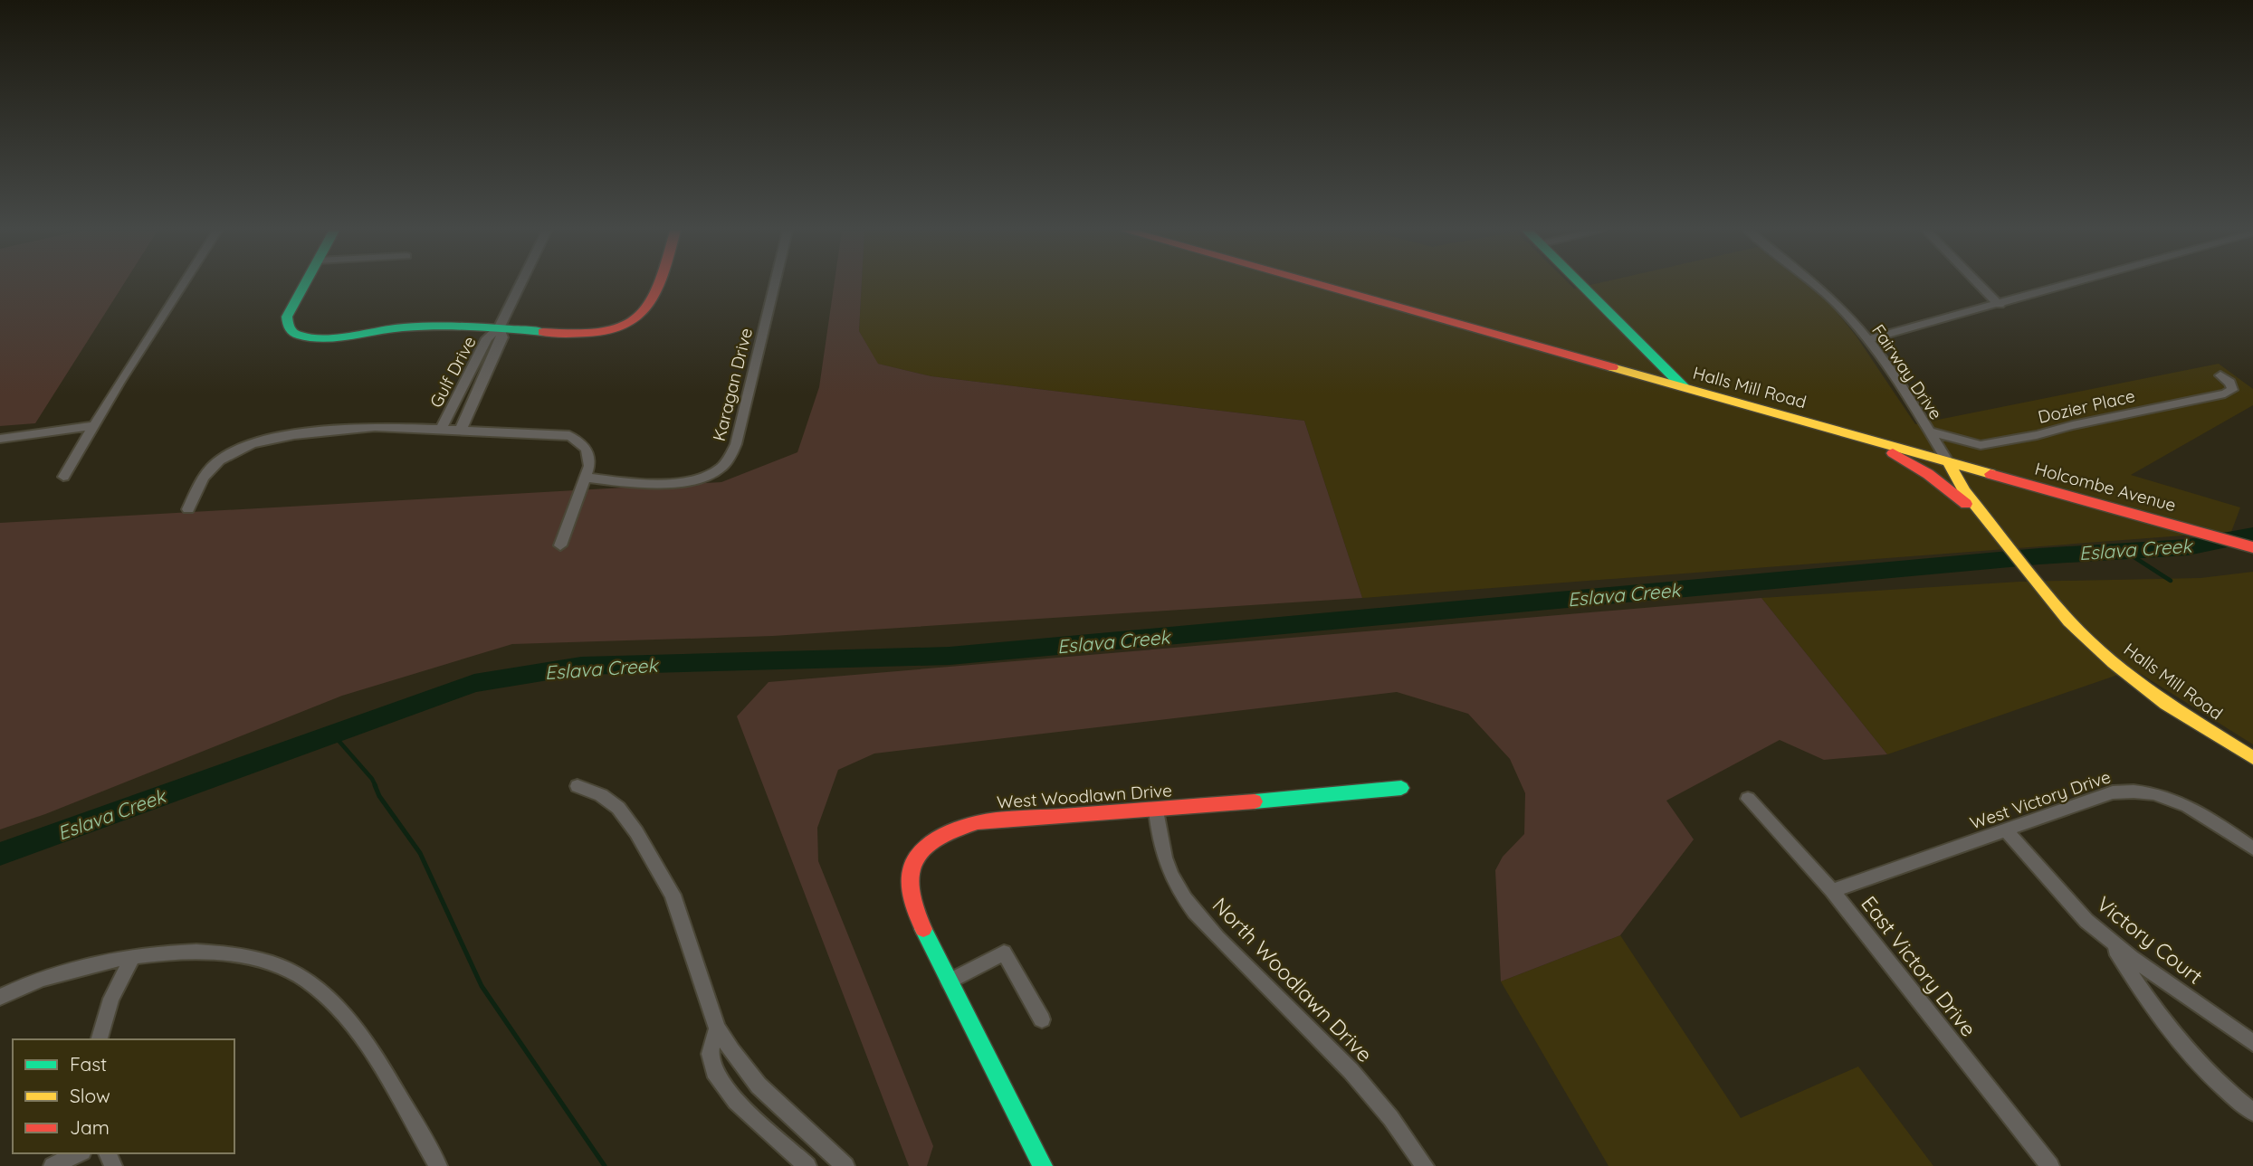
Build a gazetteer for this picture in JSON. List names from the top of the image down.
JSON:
{
  "streets": {
    "street": [
      "Gulf Drive",
      "Fairway Drive",
      "Karagan Drive",
      "Halls Mill Road",
      "Dozier Place",
      "Holcombe Avenue",
      "West Woodlawn Drive",
      "West Victory Drive",
      "Victory Court",
      "East Victory Drive",
      "North Woodlawn Drive"
    ]
  },
  "crossings": [
    ["Fairway Drive", "Halls Mill Road"],
    ["Fairway Drive", "Dozier Place"],
    ["Fairway Drive", "Holcombe Avenue"],
    ["Halls Mill Road", "Holcombe Avenue"],
    ["West Woodlawn Drive", "North Woodlawn Drive"],
    ["West Victory Drive", "Victory Court"],
    ["West Victory Drive", "East Victory Drive"]
  ],
  "water": ["Eslava Creek"],
  "legend": ["Fast", "Slow", "Jam"]
}
